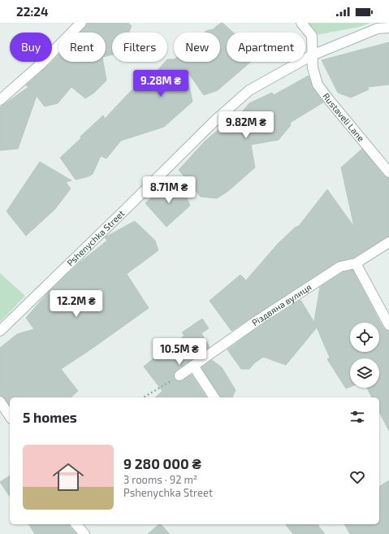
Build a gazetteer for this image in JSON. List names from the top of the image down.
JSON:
{
  "streets": {
    "street": ["Rustaveli Lane", "Pshenychka Street", "Різдвяна вулиця"]
  },
  "crossings": [
    ["Rustaveli Lane", "Pshenychka Street"]
  ],
  "page": {
    "status": "22:24",
    "chip": [
      "Buy",
      "Rent",
      "Filters",
      "New",
      "Apartment"
    ],
    "price": [
      "9.28M ₴",
      "9.82M ₴",
      "8.71M ₴",
      "12.2M ₴",
      "10.5M ₴"
    ],
    "heading": "5 homes",
    "list": [
      {
        "name": "9 280 000 ₴",
        "note": "3 rooms · 92 m² · Pshenychka Street"
      }
    ]
  }
}
